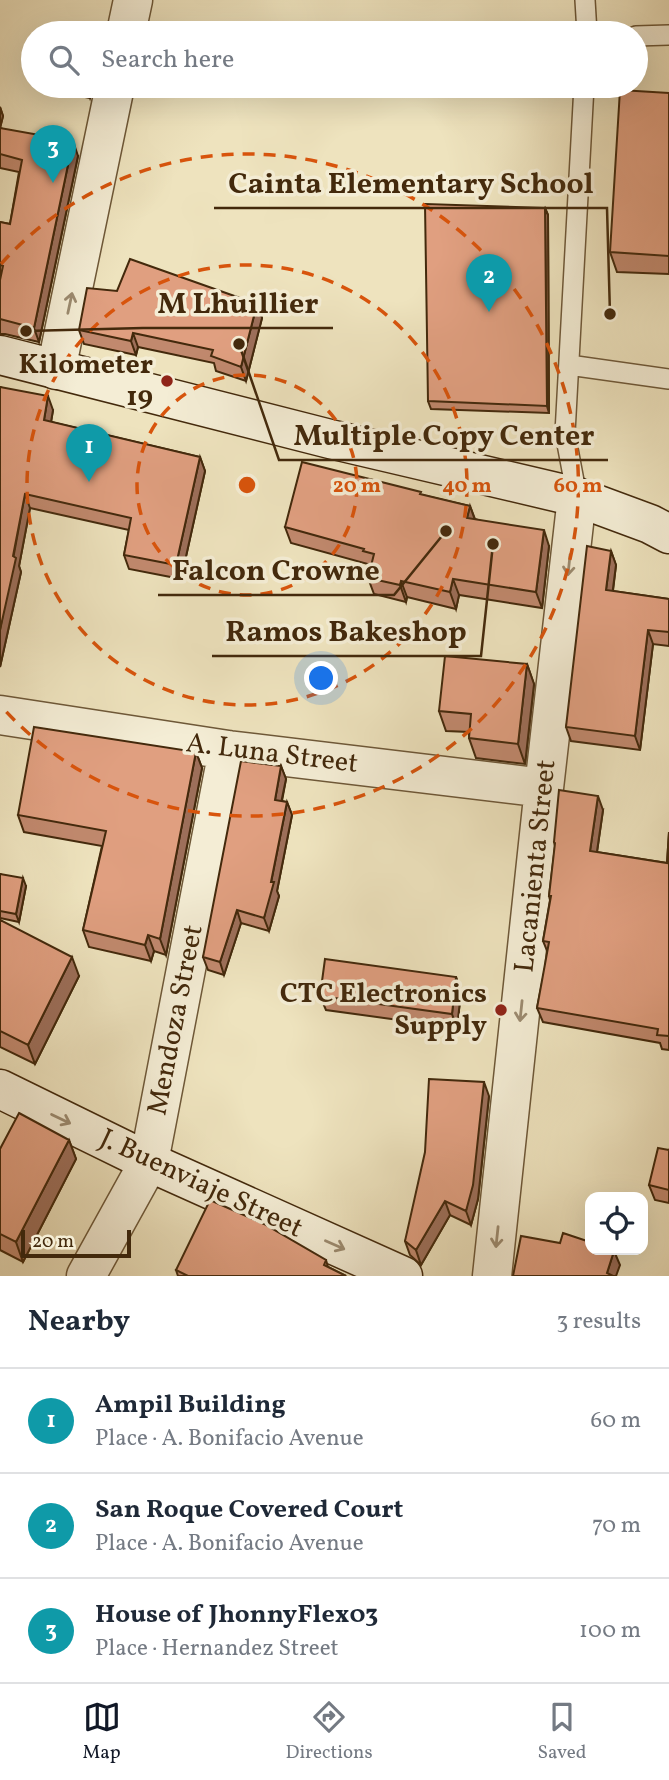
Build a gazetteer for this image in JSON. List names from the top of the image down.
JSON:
{
  "streets": {
    "street": [
      "A. Luna Street",
      "Lacanienta Street",
      "Mendoza Street",
      "J. Buenviaje Street"
    ]
  },
  "crossings": [
    ["A. Luna Street", "Lacanienta Street"],
    ["A. Luna Street", "Mendoza Street"],
    ["Mendoza Street", "J. Buenviaje Street"]
  ],
  "one_way": ["Lacanienta Street", "J. Buenviaje Street"],
  "places": [
    "Cainta Elementary School",
    "M Lhuillier",
    "Multiple Copy Center",
    "Kilometer 19",
    "Falcon Crowne",
    "Ramos Bakeshop",
    "CTC Electronics Supply"
  ],
  "scale_bar": "20 m",
  "page": {
    "search": "Search here",
    "pins": ["3", "2", "1"],
    "scale": "20 m",
    "heading": ["Nearby", "3 results"],
    "list": [
      {
        "mark": "1",
        "name": "Ampil Building",
        "note": "Place · A. Bonifacio Avenue",
        "value": "60 m"
      },
      {
        "mark": "2",
        "name": "San Roque Covered Court",
        "note": "Place · A. Bonifacio Avenue",
        "value": "70 m"
      },
      {
        "mark": "3",
        "name": "House of JhonnyFlex03",
        "note": "Place · Hernandez Street",
        "value": "100 m"
      }
    ],
    "nav": ["Map", "Directions", "Saved"]
  },
  "rings": ["20 m", "40 m", "60 m"]
}
